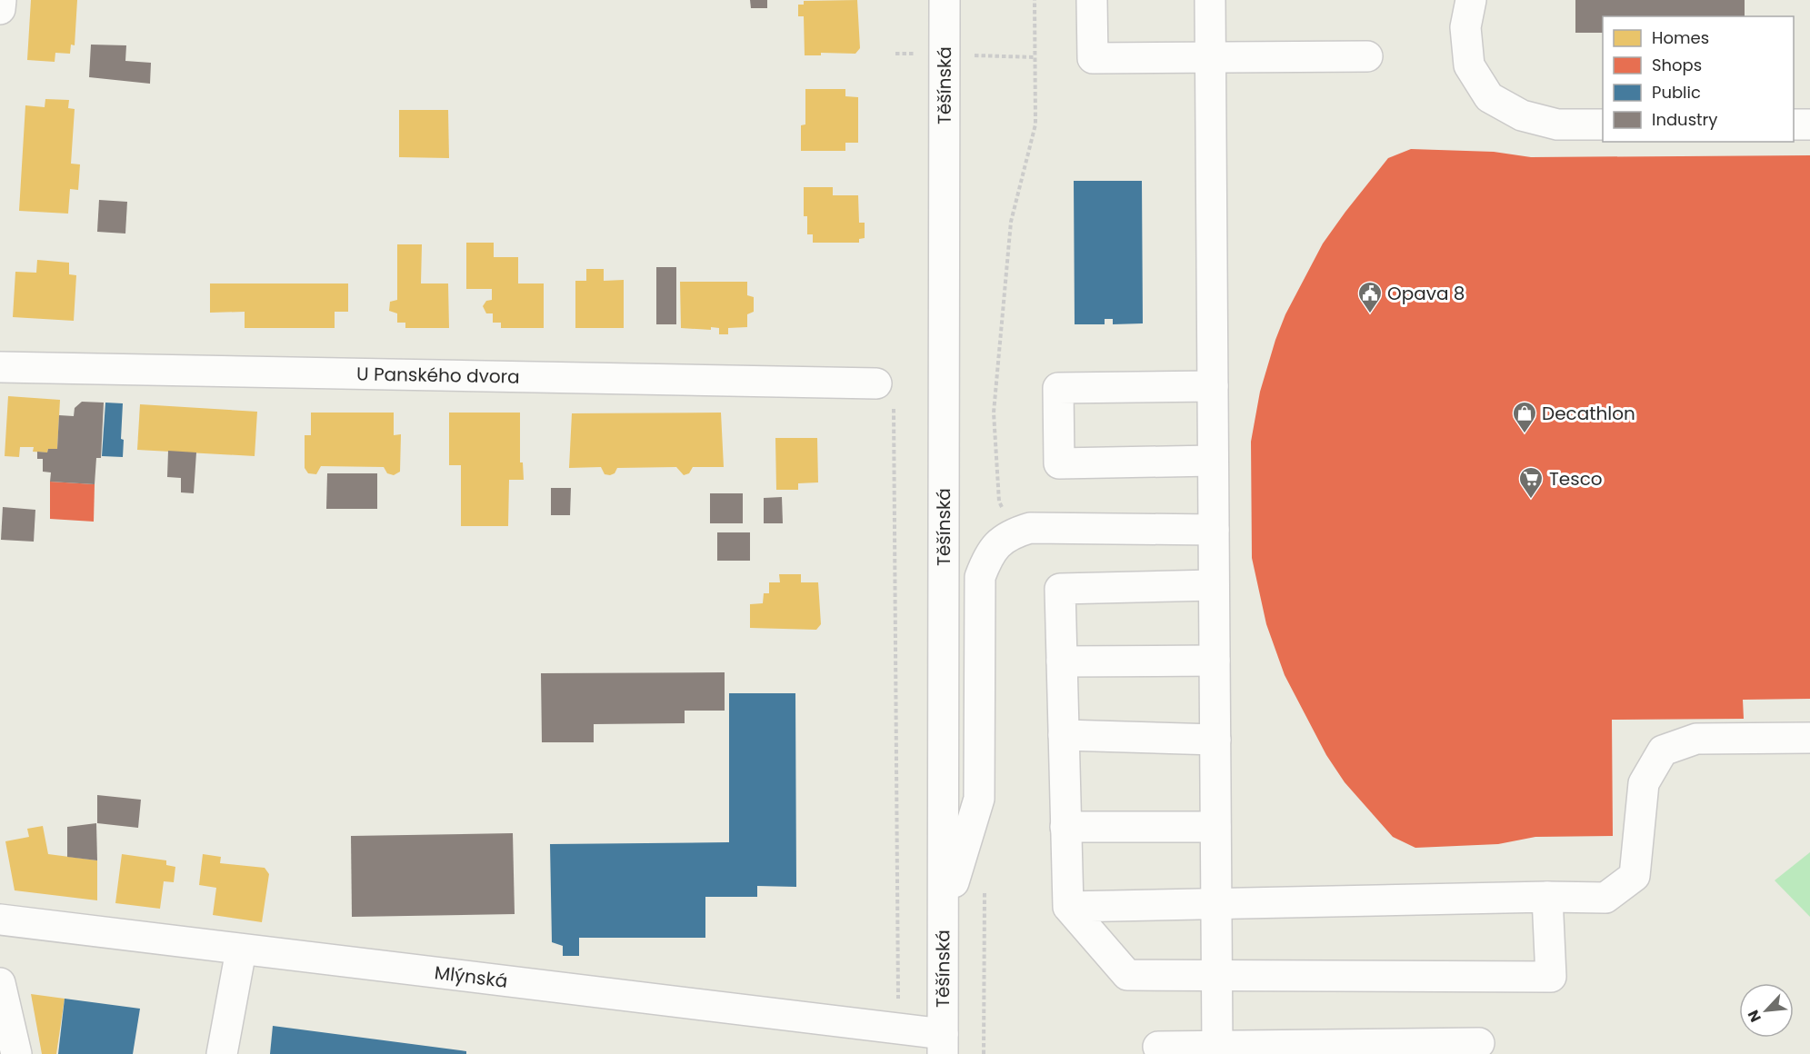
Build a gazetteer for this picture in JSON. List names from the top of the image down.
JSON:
{
  "streets": {
    "street": ["Těšínská", "U Panského dvora", "Mlýnská"]
  },
  "crossings": [
    ["Těšínská", "Mlýnská"]
  ],
  "places": {
    "public building": ["Opava 8"],
    "shop": ["Decathlon"],
    "supermarket": ["Tesco"]
  },
  "legend": [
    "Homes",
    "Shops",
    "Public",
    "Industry"
  ],
  "north": "bottom left"
}
